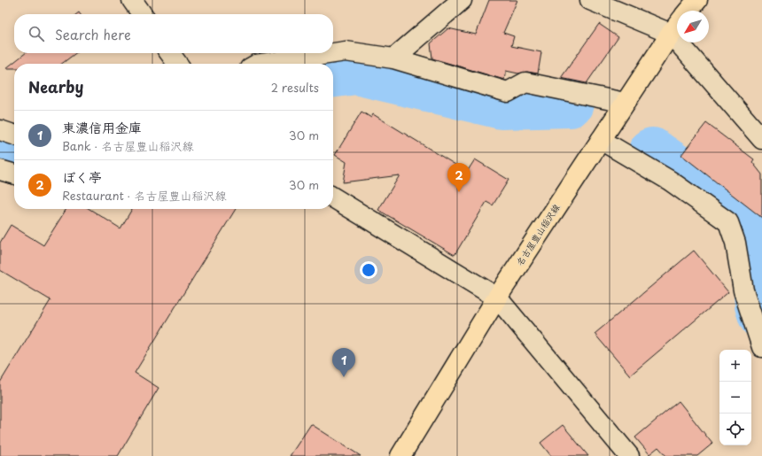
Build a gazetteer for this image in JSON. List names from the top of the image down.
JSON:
{
  "streets": {
    "main road": ["名古屋豊山稲沢線"]
  },
  "north": "bottom left",
  "page": {
    "search": "Search here",
    "heading": ["Nearby", "2 results"],
    "list": [
      {
        "mark": "1",
        "name": "東濃信用金庫",
        "note": "Bank · 名古屋豊山稲沢線",
        "value": "30 m"
      },
      {
        "mark": "2",
        "name": "ぼく亭",
        "note": "Restaurant · 名古屋豊山稲沢線",
        "value": "30 m"
      }
    ],
    "pins": ["2", "1"],
    "map_buttons": ["+", "−"]
  }
}
